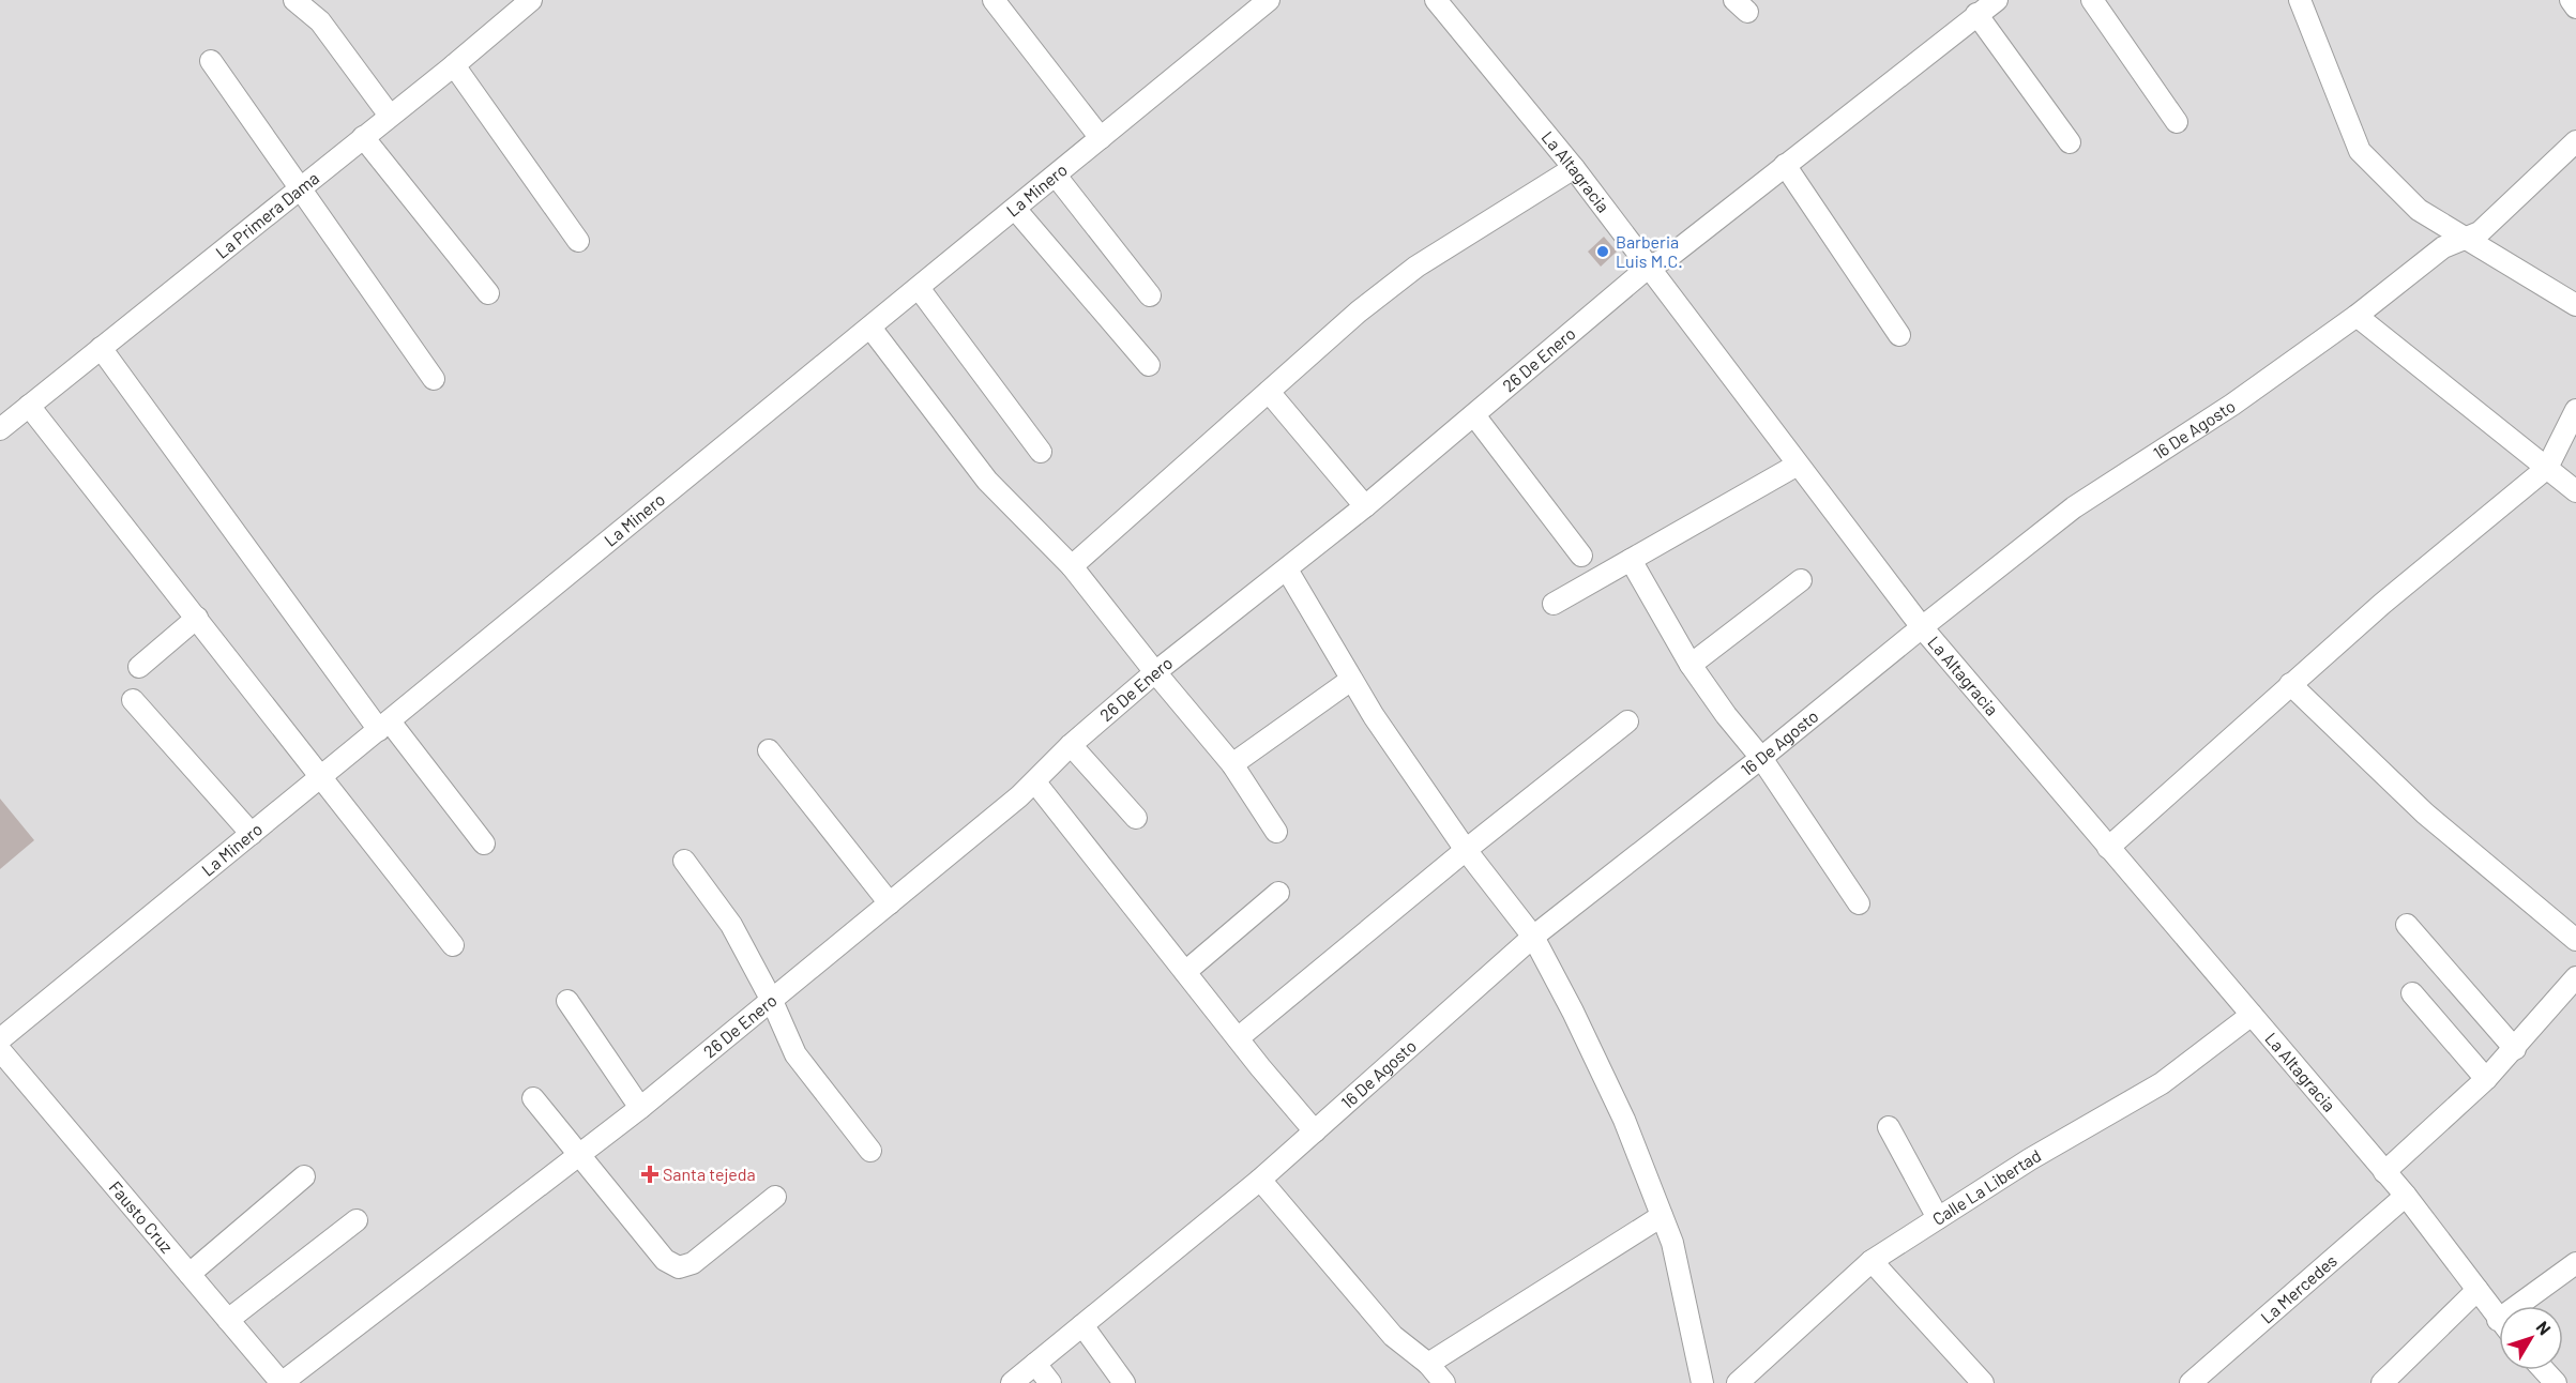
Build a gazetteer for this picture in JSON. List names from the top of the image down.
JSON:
{
  "streets": {
    "street": [
      "La Altagracia",
      "La Minero",
      "La Primera Dama",
      "26 De Enero",
      "16 De Agosto",
      "Calle La Libertad",
      "Fausto Cruz",
      "La Mercedes"
    ]
  },
  "crossings": [
    ["La Altagracia", "26 De Enero"],
    ["La Altagracia", "16 De Agosto"],
    ["La Altagracia", "Calle La Libertad"],
    ["La Altagracia", "La Mercedes"],
    ["26 De Enero", "Fausto Cruz"]
  ],
  "places": {
    "other": ["Barberia Luis M.C."],
    "health": ["Santa tejeda"]
  },
  "north": "top right"
}
